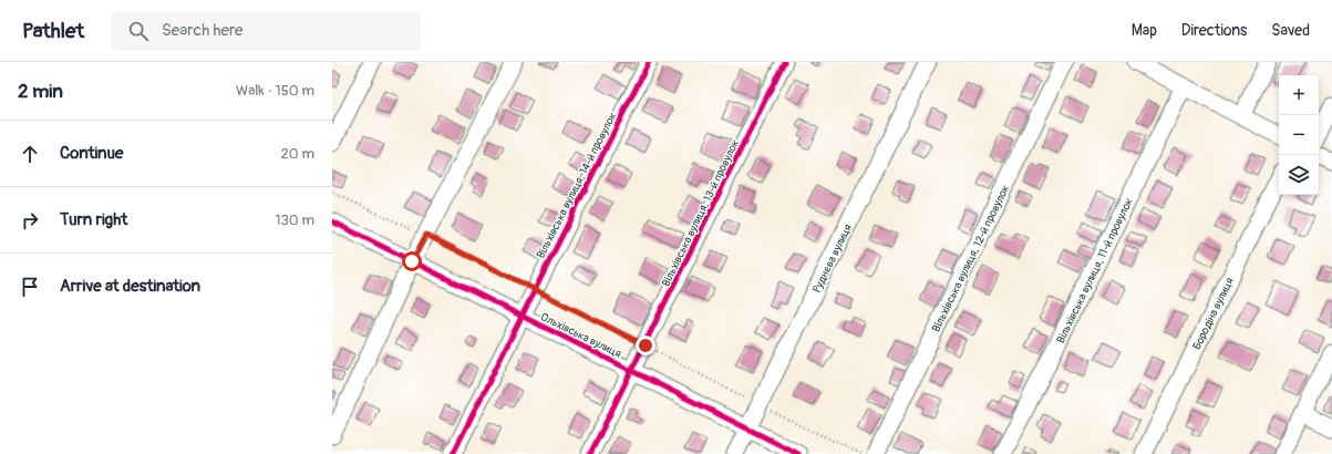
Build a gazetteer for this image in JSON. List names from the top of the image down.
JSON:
{
  "streets": {
    "street": [
      "Вільхівська вулиця, 14-й провулок",
      "Вільхівська вулиця, 13-й провулок",
      "Руднєва вулиця",
      "Вільхівська вулиця, 12-й провулок",
      "Вільхівська вулиця, 11-й провулок",
      "Бородіна вулиця",
      "Ольхівська вулиця"
    ]
  },
  "crossings": [
    ["Вільхівська вулиця, 14-й провулок", "Ольхівська вулиця"],
    ["Вільхівська вулиця, 13-й провулок", "Ольхівська вулиця"],
    ["Руднєва вулиця", "Ольхівська вулиця"]
  ],
  "page": {
    "header": "Pathlet",
    "search": "Search here",
    "nav": ["Map", "Directions", "Saved"],
    "heading": ["2 min", "Walk · 150 m"],
    "map_buttons": ["+", "−"],
    "list": [
      ["Continue", "20 m"],
      ["Turn right", "130 m"],
      "Arrive at destination"
    ]
  }
}
